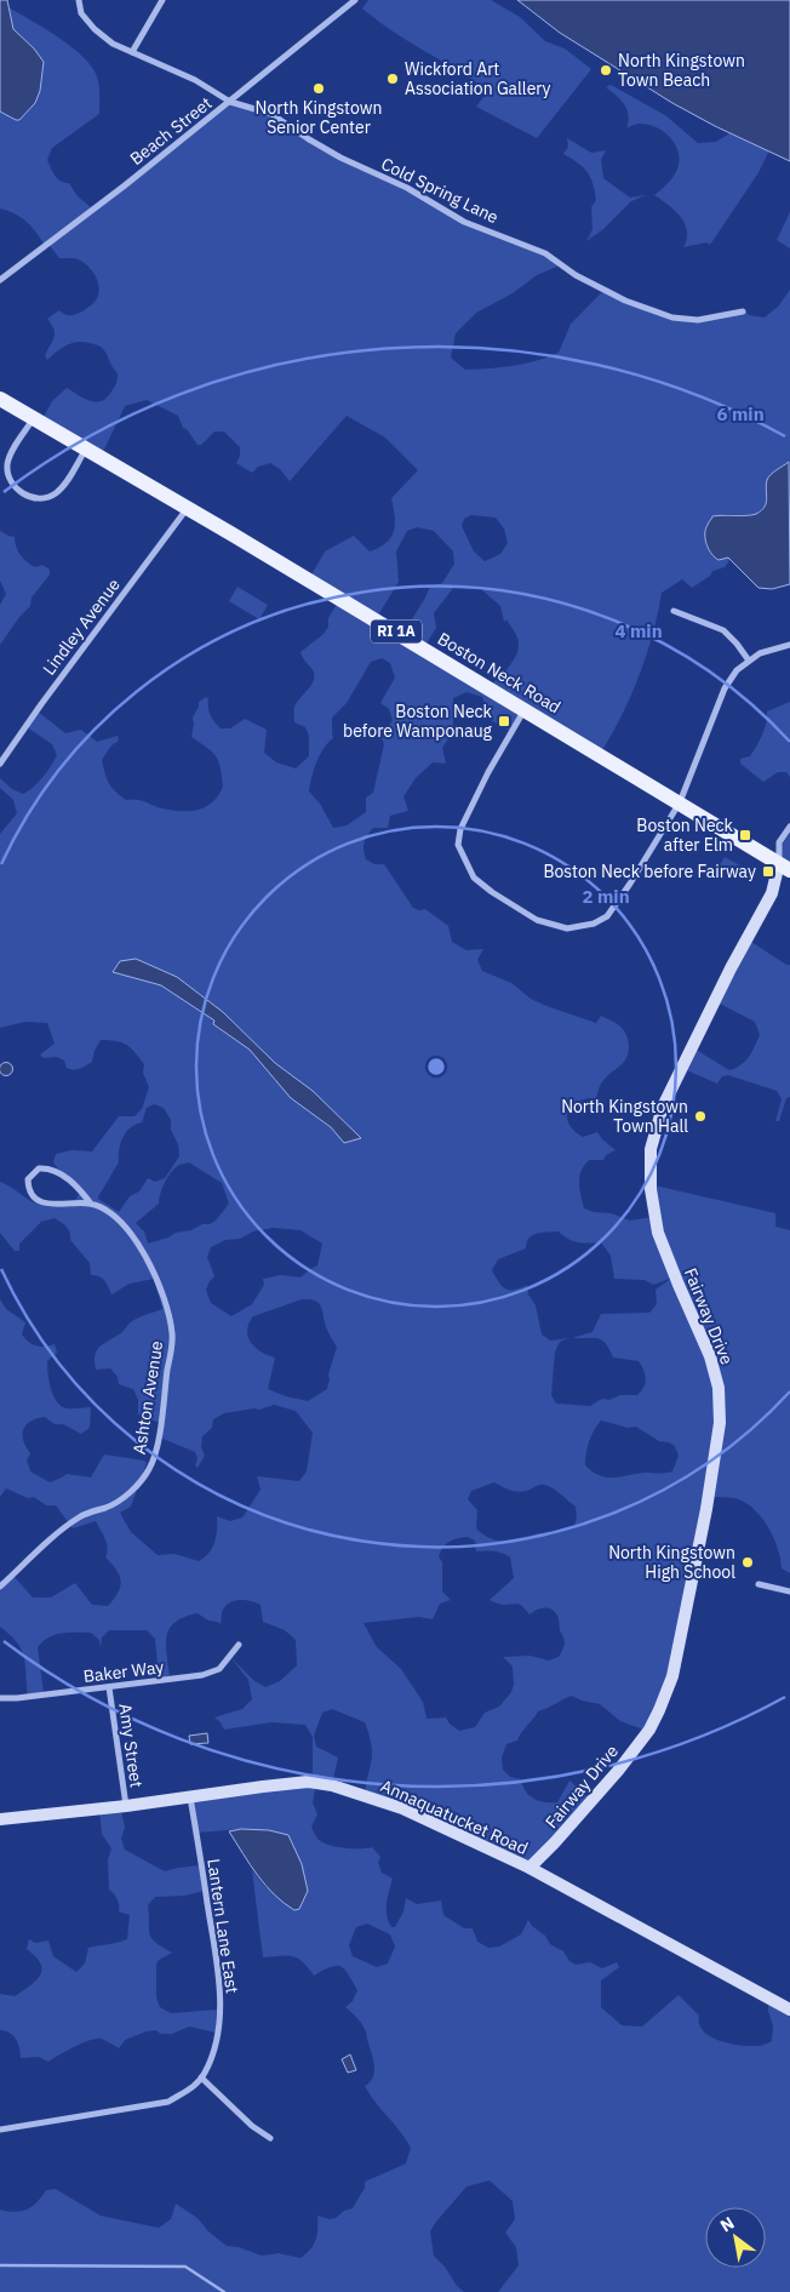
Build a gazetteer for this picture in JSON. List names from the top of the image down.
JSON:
{
  "streets": {
    "main road": ["RI 1A", "Boston Neck Road"],
    "street": [
      "Beach Street",
      "Cold Spring Lane",
      "Lindley Avenue",
      "Fairway Drive",
      "Ashton Avenue",
      "Baker Way",
      "Amy Street",
      "Annaquatucket Road",
      "Lantern Lane East"
    ]
  },
  "crossings": [
    ["Beach Street", "Cold Spring Lane"],
    ["Lindley Avenue", "Boston Neck Road"],
    ["Boston Neck Road", "Fairway Drive"],
    ["Fairway Drive", "Annaquatucket Road"],
    ["Baker Way", "Amy Street"],
    ["Amy Street", "Annaquatucket Road"],
    ["Annaquatucket Road", "Lantern Lane East"]
  ],
  "places": {
    "other": [
      "North Kingstown Town Beach",
      "Wickford Art Association Gallery",
      "North Kingstown Senior Center",
      "North Kingstown Town Hall",
      "North Kingstown High School"
    ],
    "transit": ["Boston Neck before Wamponaug", "Boston Neck after Elm", "Boston Neck before Fairway"]
  },
  "north": "top left",
  "rings": ["6 min", "4 min", "2 min"]
}
